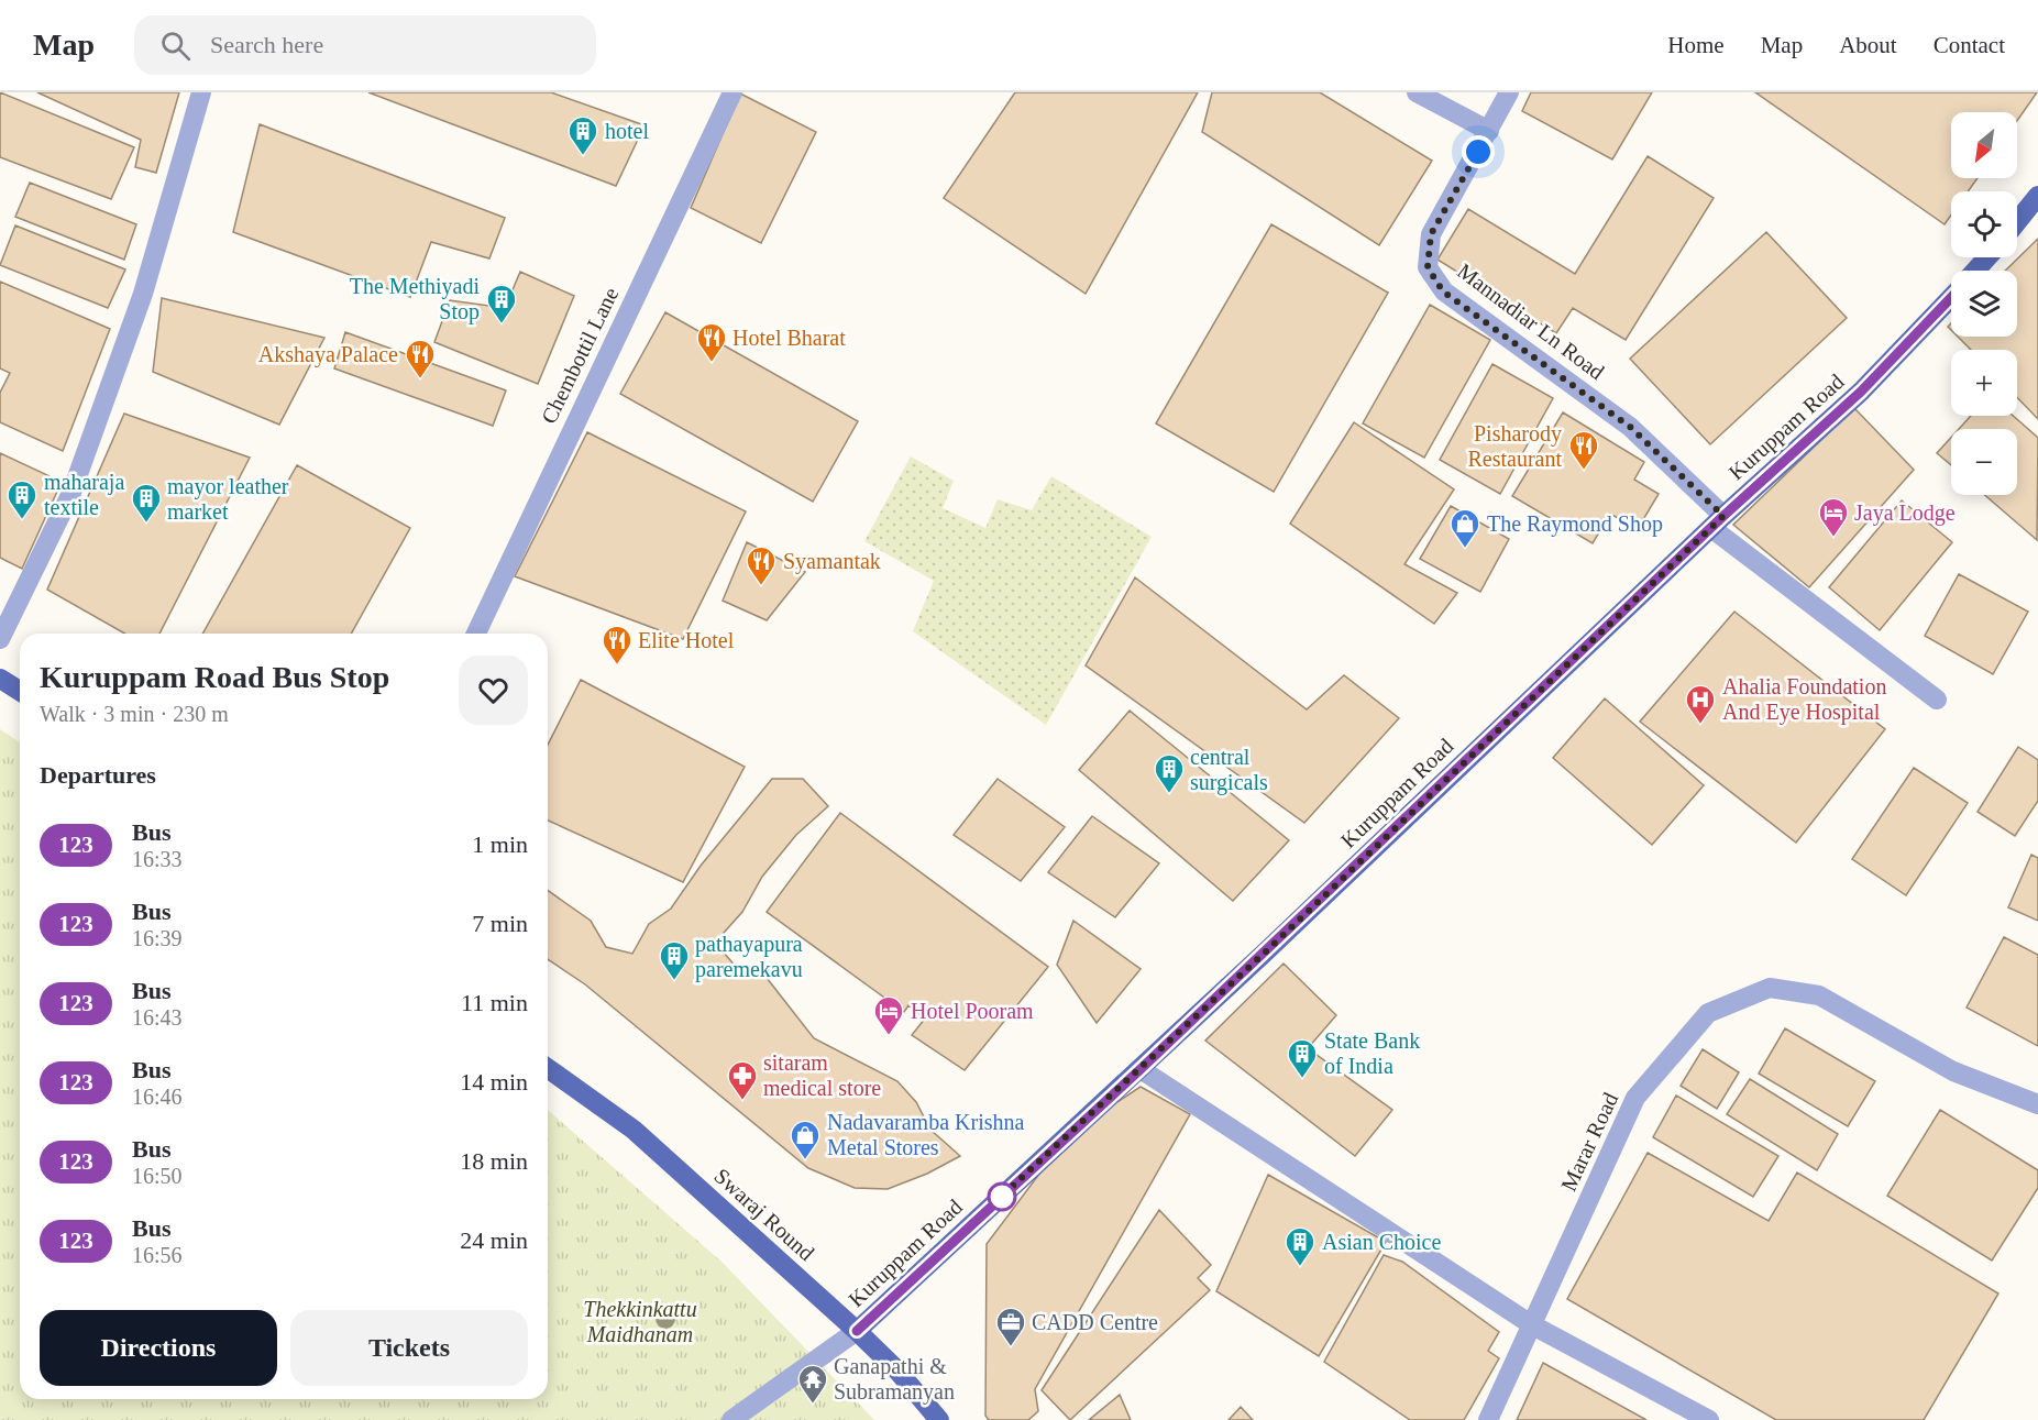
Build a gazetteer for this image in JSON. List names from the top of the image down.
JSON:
{
  "streets": {
    "main road": ["Kuruppam Road", "Swaraj Round"],
    "street": ["Mannadiar Ln Road", "Chembottil Lane", "Marar Road"]
  },
  "crossings": [
    ["Mannadiar Ln Road", "Kuruppam Road"],
    ["Kuruppam Road", "Swaraj Round"]
  ],
  "parks": ["Thekkinkattu Maidhanam"],
  "places": {
    "building": [
      "hotel",
      "The Methiyadi Stop",
      "maharaja textile",
      "mayor leather market",
      "central surgicals",
      "pathayapura paremekavu",
      "State Bank of India",
      "Asian Choice"
    ],
    "restaurant": [
      "Hotel Bharat",
      "Akshaya Palace",
      "Pisharody Restaurant",
      "Syamantak",
      "Elite Hotel"
    ],
    "hotel": ["Jaya Lodge", "Hotel Pooram"],
    "shop": ["The Raymond Shop", "Nadavaramba Krishna Metal Stores"],
    "hospital": ["Ahalia Foundation And Eye Hospital"],
    "pharmacy": ["sitaram medical store"],
    "office": ["CADD Centre"],
    "temple": ["Ganapathi & Subramanyan"]
  },
  "lines": ["bus line 123"],
  "north": "bottom left",
  "page": {
    "header": "Map",
    "search": "Search here",
    "nav": [
      "Home",
      "Map",
      "About",
      "Contact"
    ],
    "map_buttons": ["+", "−"],
    "heading": [
      ["Kuruppam Road Bus Stop", "Walk · 3 min · 230 m"],
      "Departures"
    ],
    "list": [
      {
        "mark": "123",
        "name": "Bus",
        "note": "16:33",
        "value": "1 min"
      },
      {
        "mark": "123",
        "name": "Bus",
        "note": "16:39",
        "value": "7 min"
      },
      {
        "mark": "123",
        "name": "Bus",
        "note": "16:43",
        "value": "11 min"
      },
      {
        "mark": "123",
        "name": "Bus",
        "note": "16:46",
        "value": "14 min"
      },
      {
        "mark": "123",
        "name": "Bus",
        "note": "16:50",
        "value": "18 min"
      },
      {
        "mark": "123",
        "name": "Bus",
        "note": "16:56",
        "value": "24 min"
      }
    ],
    "buttons": ["Directions", "Tickets"]
  }
}
